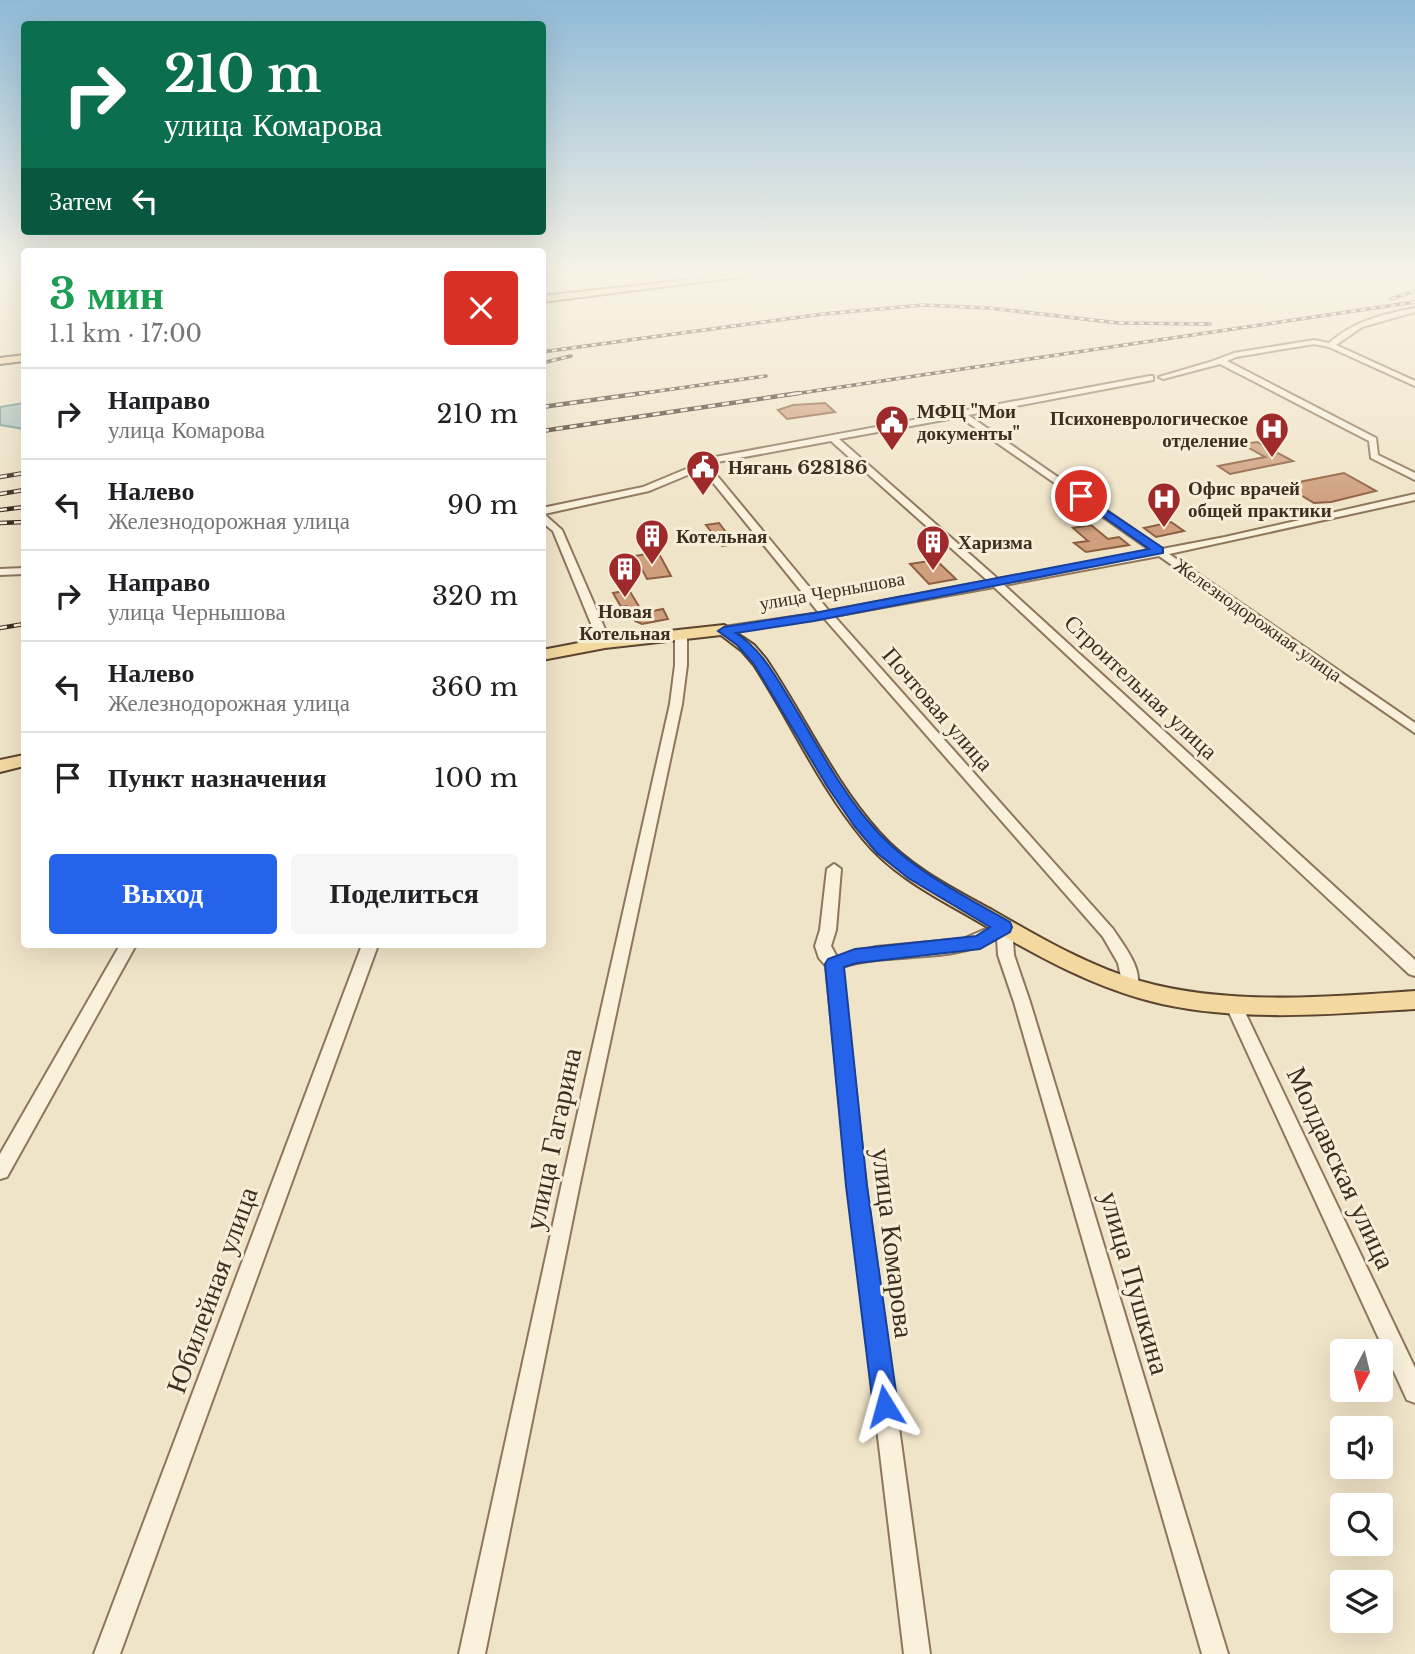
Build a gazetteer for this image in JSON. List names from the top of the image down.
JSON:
{
  "streets": {
    "main road": ["улица Чернышова"],
    "street": [
      "Железнодорожная улица",
      "Строительная улица",
      "Почтовая улица",
      "улица Гагарина",
      "Молдавская улица",
      "улица Комарова",
      "улица Пушкина",
      "Юбилейная улица"
    ]
  },
  "crossings": [
    ["улица Чернышова", "Железнодорожная улица"],
    ["улица Чернышова", "Строительная улица"],
    ["улица Чернышова", "Почтовая улица"],
    ["улица Чернышова", "улица Гагарина"]
  ],
  "places": {
    "public building": ["МФЦ \"Мои документы\"", "Нягань 628186"],
    "hospital": ["Психоневрологическое отделение", "Офис врачей общей практики"],
    "building": ["Котельная", "Харизма", "Новая Котельная"]
  },
  "north": "bottom",
  "page": {
    "turn": ["210 m", "улица Комарова"],
    "then": "Затем",
    "heading": ["3 мин", "1.1 km · 17:00"],
    "list": [
      {
        "name": "Направо",
        "note": "улица Комарова",
        "value": "210 m"
      },
      {
        "name": "Налево",
        "note": "Железнодорожная улица",
        "value": "90 m"
      },
      {
        "name": "Направо",
        "note": "улица Чернышова",
        "value": "320 m"
      },
      {
        "name": "Налево",
        "note": "Железнодорожная улица",
        "value": "360 m"
      },
      {
        "name": "Пункт назначения",
        "value": "100 m"
      }
    ],
    "buttons": ["Выход", "Поделиться"]
  }
}
